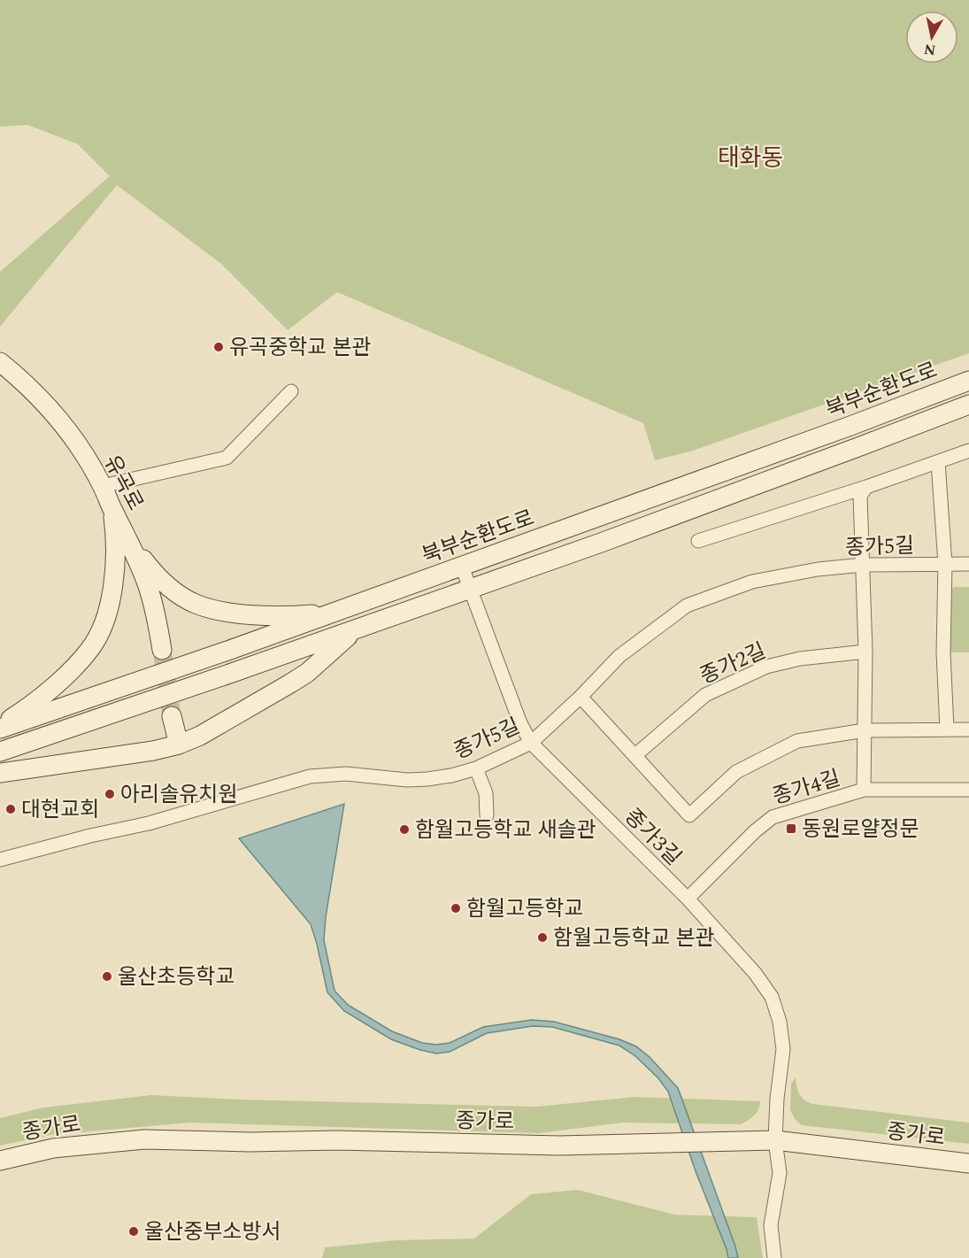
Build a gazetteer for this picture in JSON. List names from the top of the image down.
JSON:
{
  "streets": {
    "main road": ["북부순환도로", "유곡로", "종가로"],
    "street": [
      "종가5길",
      "종가2길",
      "종가4길",
      "종가3길"
    ]
  },
  "crossings": [
    ["북부순환도로", "종가3길"],
    ["종가5길", "종가3길"],
    ["종가4길", "종가3길"],
    ["종가3길", "종가로"]
  ],
  "districts": ["태화동"],
  "places": {
    "other": [
      "유곡중학교 본관",
      "아리솔유치원",
      "대현교회",
      "함월고등학교 새솔관",
      "함월고등학교",
      "함월고등학교 본관",
      "울산초등학교",
      "울산중부소방서"
    ],
    "transit": ["동원로얄정문"]
  },
  "north": "bottom"
}
